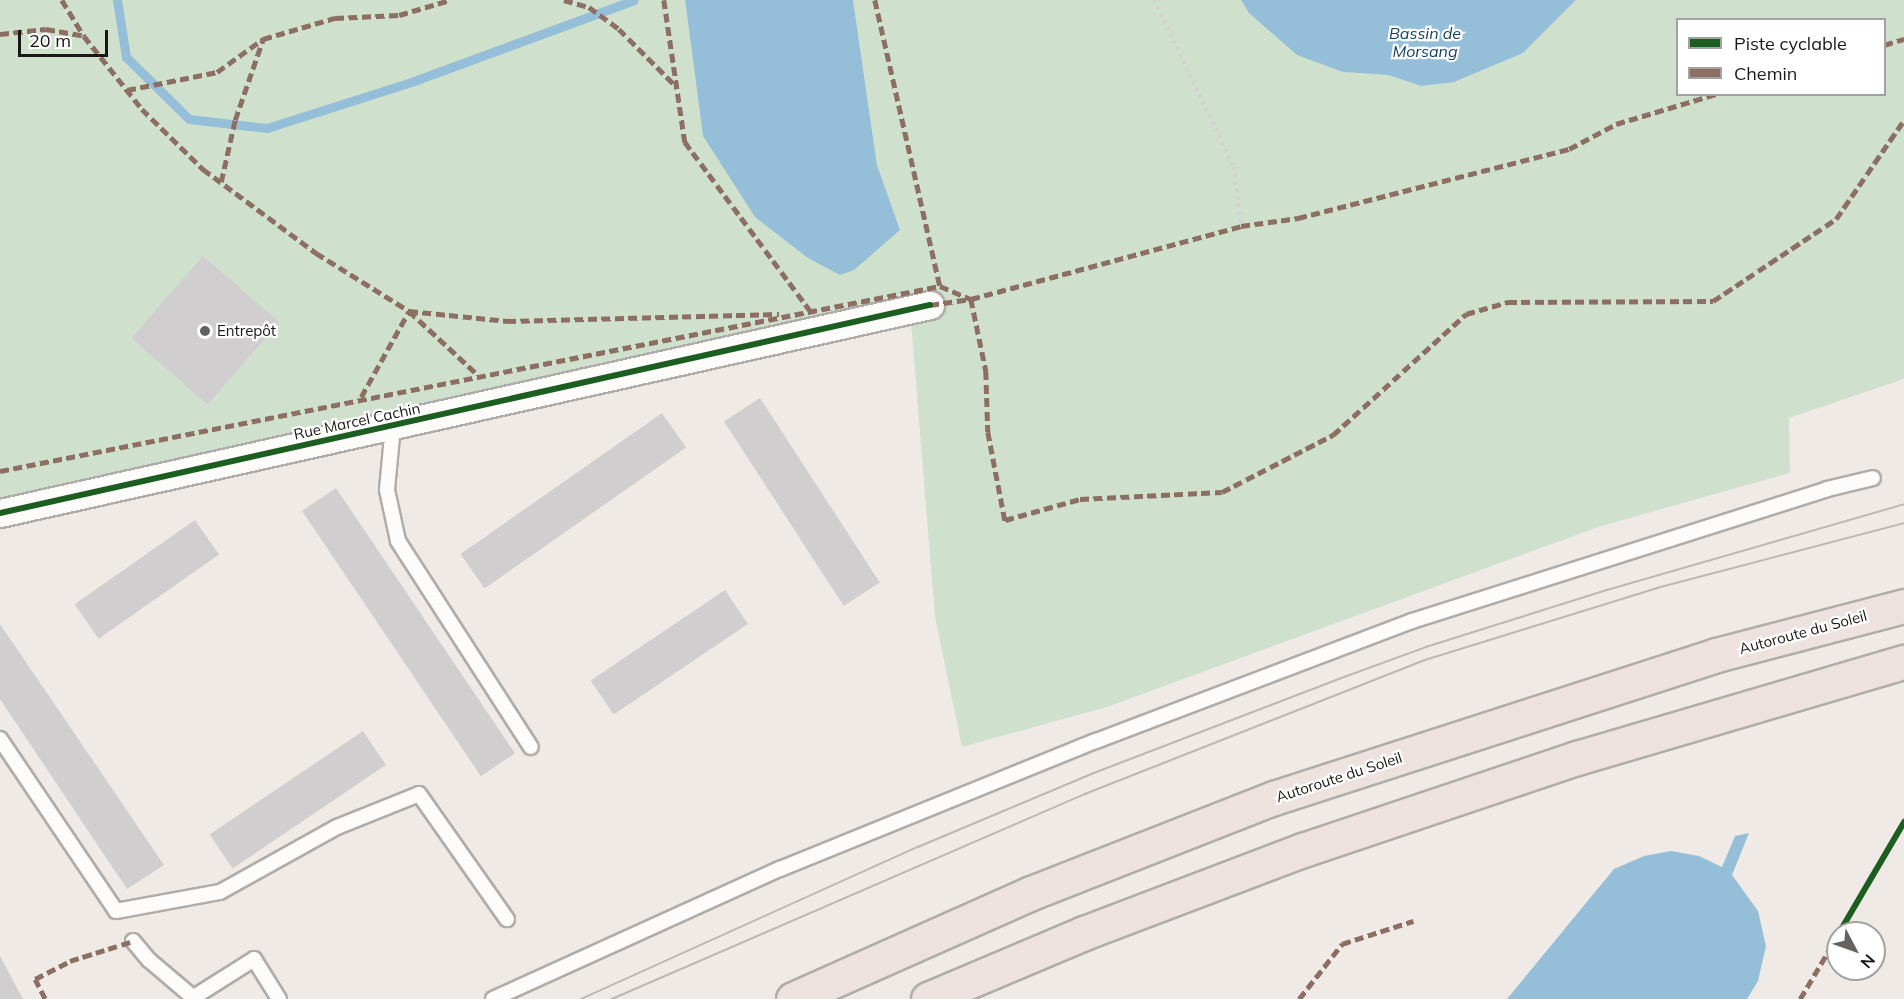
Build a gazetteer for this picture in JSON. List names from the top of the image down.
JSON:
{
  "streets": {
    "highway": ["Autoroute du Soleil"],
    "street": ["Rue Marcel Cachin"]
  },
  "water": ["Bassin de Morsang"],
  "places": ["Entrepôt"],
  "legend": ["Piste cyclable", "Chemin"],
  "scale_bar": "20 m",
  "north": "bottom right"
}
